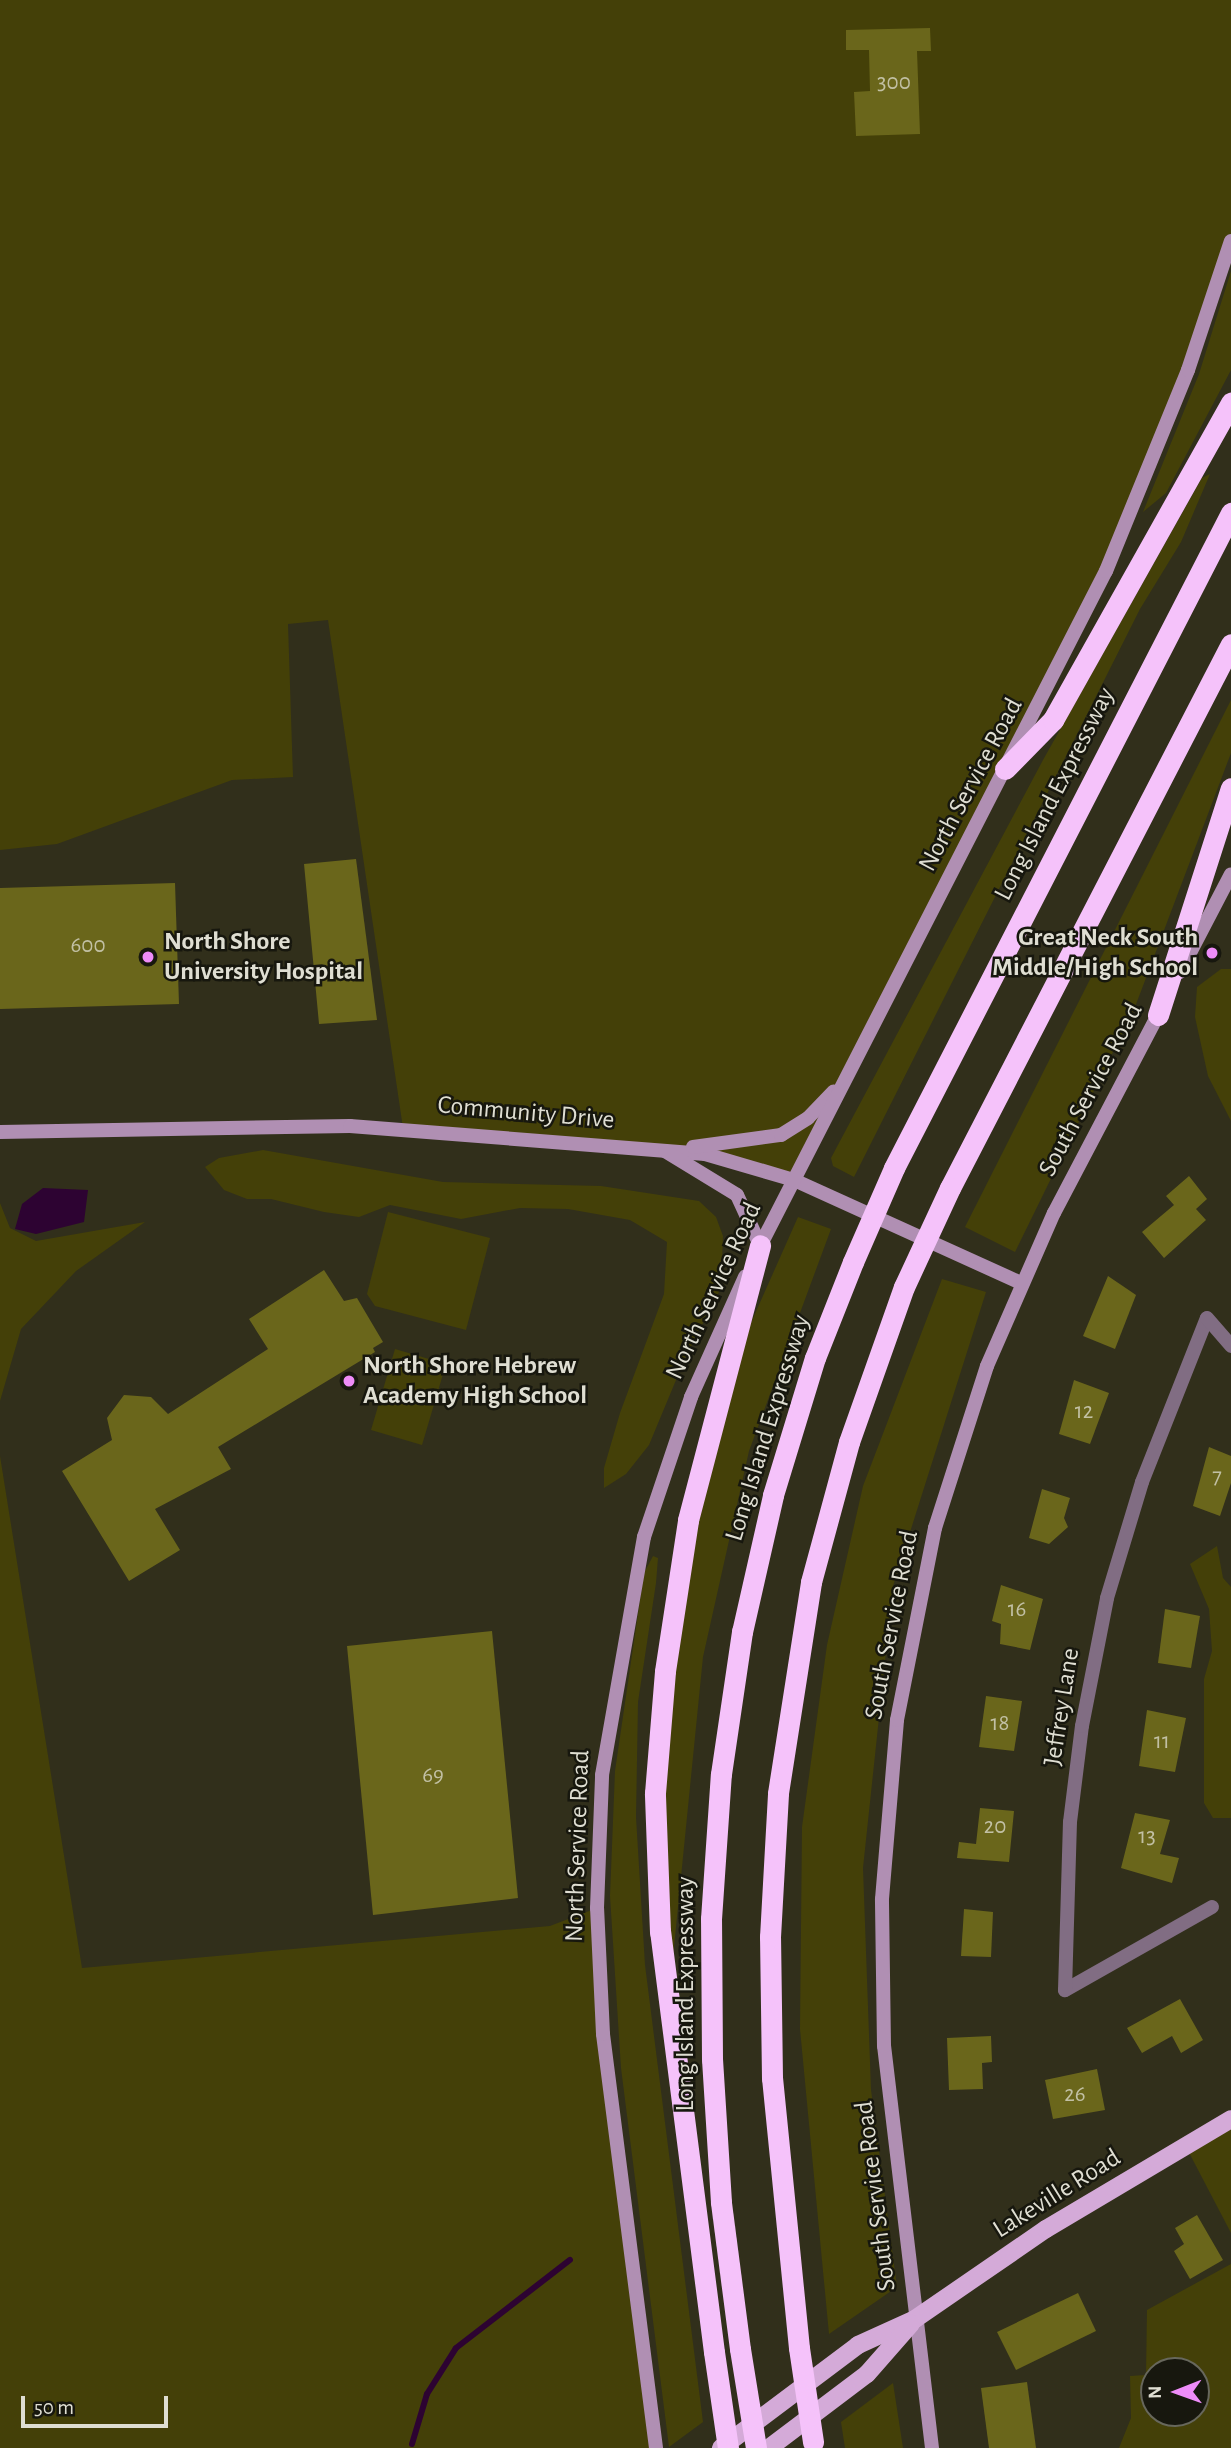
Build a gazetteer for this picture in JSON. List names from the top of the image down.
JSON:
{
  "streets": {
    "highway": ["Long Island Expressway"],
    "main road": [
      "North Service Road",
      "South Service Road",
      "Community Drive",
      "Lakeville Road"
    ],
    "street": ["Jeffrey Lane"]
  },
  "crossings": [
    ["North Service Road", "Community Drive"],
    ["South Service Road", "Community Drive"],
    ["South Service Road", "Lakeville Road"]
  ],
  "places": ["Great Neck South Middle/High School", "North Shore University Hospital", "North Shore Hebrew Academy High School"],
  "house_numbers": [
    "300",
    "600",
    "12",
    "7",
    "16",
    "18",
    "11",
    "69",
    "20",
    "13",
    "26"
  ],
  "scale_bar": "50 m",
  "north": "left"
}
